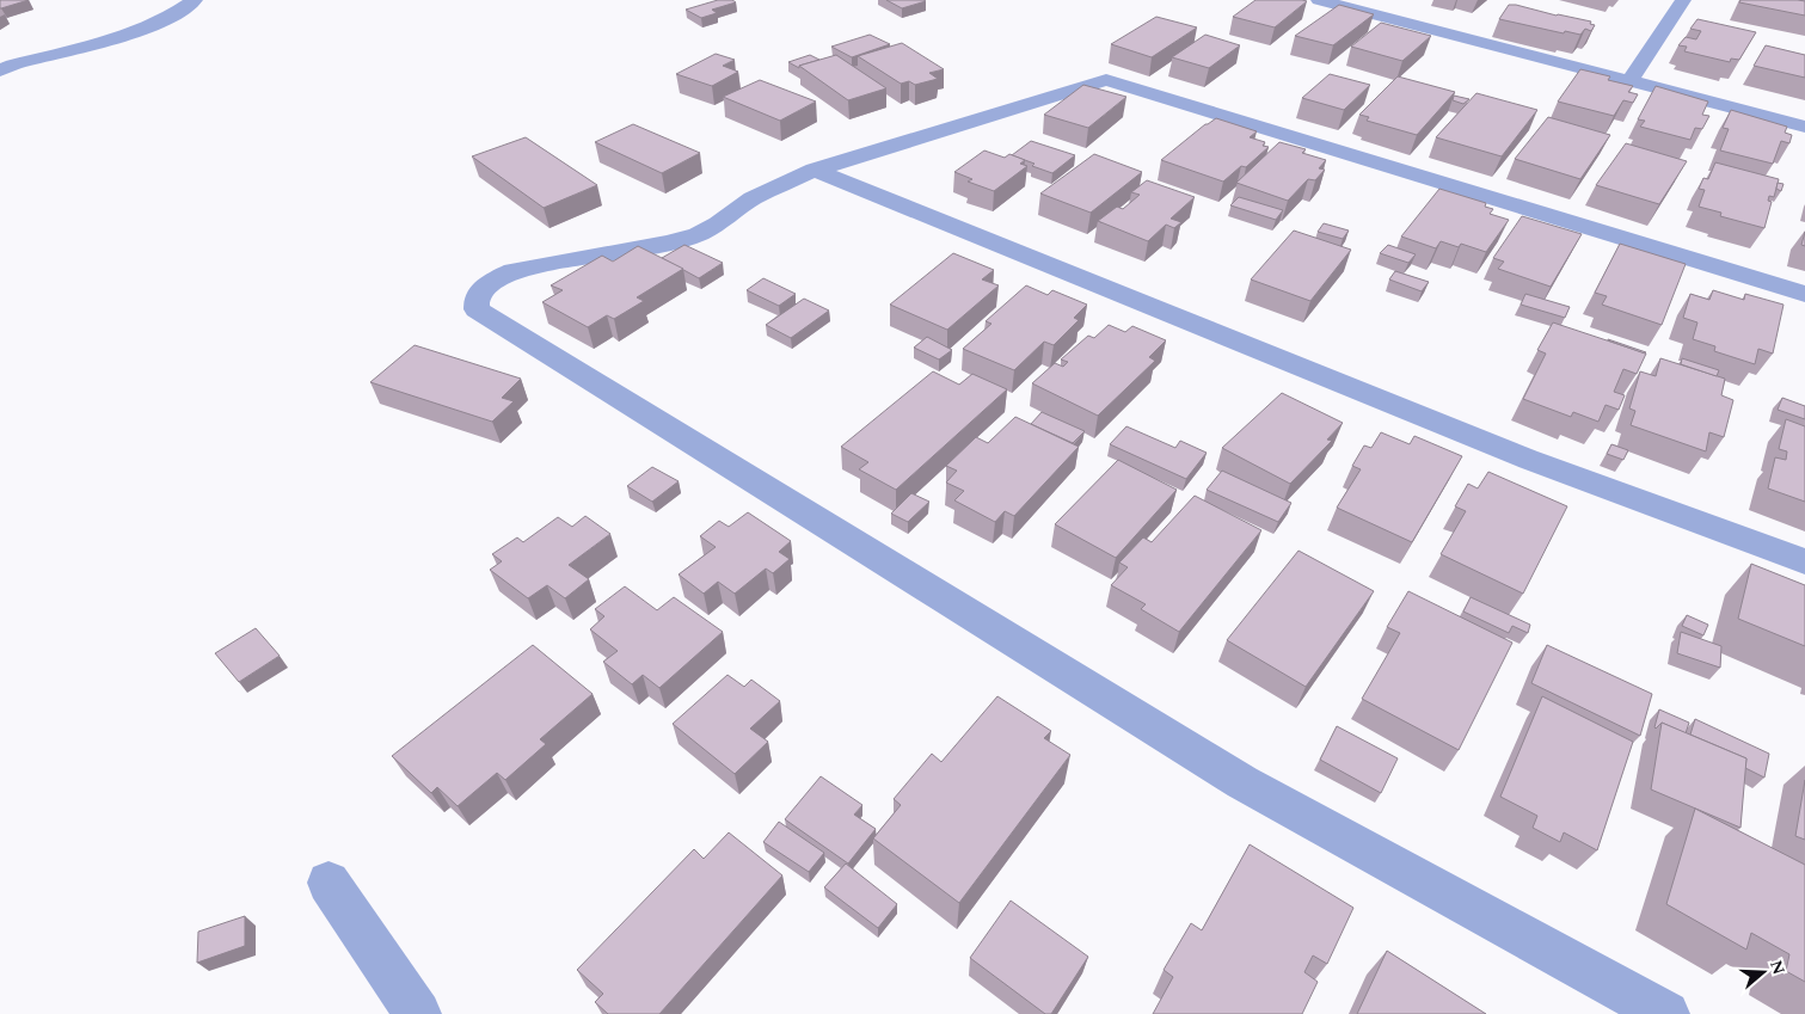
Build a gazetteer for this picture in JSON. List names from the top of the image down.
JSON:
{
  "north": "right"
}
